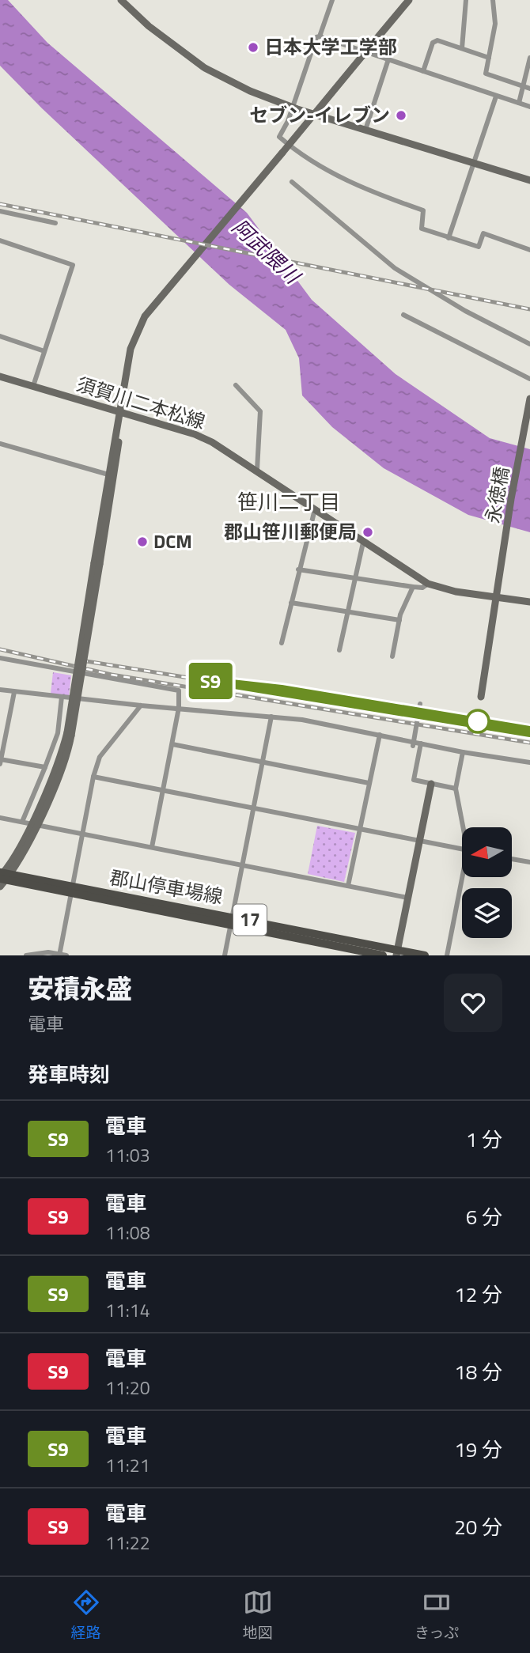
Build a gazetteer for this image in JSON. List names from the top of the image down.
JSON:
{
  "streets": {
    "main road": ["郡山停車場線", "17"],
    "street": ["須賀川二本松線", "永徳橋"]
  },
  "crossings": [
    ["須賀川二本松線", "永徳橋"]
  ],
  "districts": ["笹川二丁目"],
  "water": ["阿武隈川"],
  "places": [
    "日本大学工学部",
    "セブン-イレブン",
    "郡山笹川郵便局",
    "DCM"
  ],
  "north": "left",
  "page": {
    "on_map": "S9",
    "heading": [
      ["安積永盛", "電車"],
      "発車時刻"
    ],
    "list": [
      {
        "mark": "S9",
        "name": "電車",
        "note": "11:03",
        "value": "1 分"
      },
      {
        "mark": "S9",
        "name": "電車",
        "note": "11:08",
        "value": "6 分"
      },
      {
        "mark": "S9",
        "name": "電車",
        "note": "11:14",
        "value": "12 分"
      },
      {
        "mark": "S9",
        "name": "電車",
        "note": "11:20",
        "value": "18 分"
      },
      {
        "mark": "S9",
        "name": "電車",
        "note": "11:21",
        "value": "19 分"
      },
      {
        "mark": "S9",
        "name": "電車",
        "note": "11:22",
        "value": "20 分"
      }
    ],
    "tabs": ["経路", "地図", "きっぷ"]
  }
}
